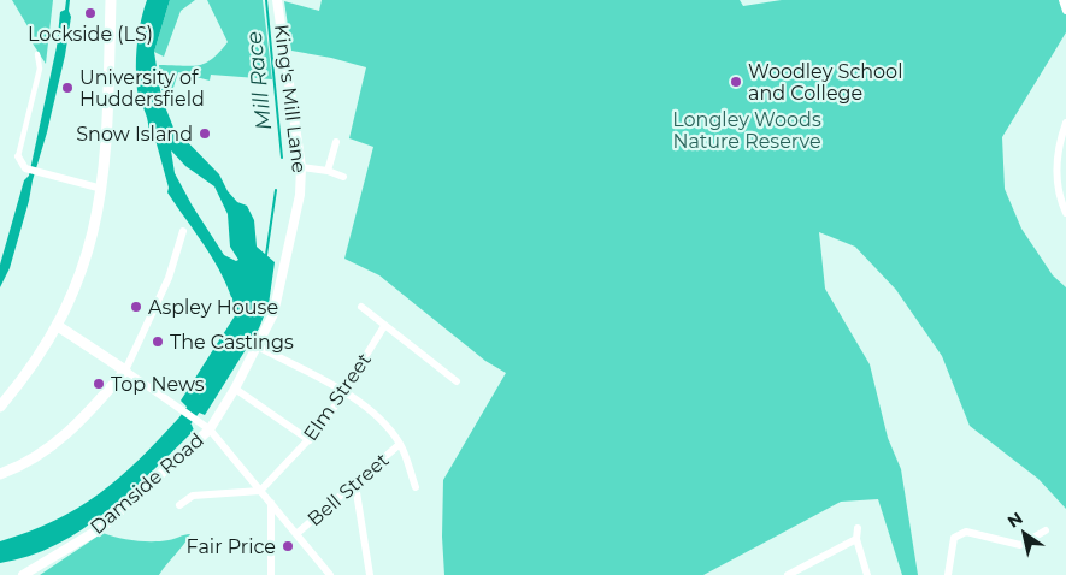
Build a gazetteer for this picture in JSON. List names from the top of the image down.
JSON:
{
  "streets": {
    "street": [
      "King's Mill Lane",
      "Elm Street",
      "Damside Road",
      "Bell Street"
    ]
  },
  "crossings": [
    ["King's Mill Lane", "Damside Road"]
  ],
  "water": ["Mill Race"],
  "parks": ["Longley Woods Nature Reserve"],
  "places": [
    "Lockside (LS)",
    "Woodley School and College",
    "University of Huddersfield",
    "Snow Island",
    "Aspley House",
    "The Castings",
    "Top News",
    "Fair Price"
  ],
  "north": "top left"
}
